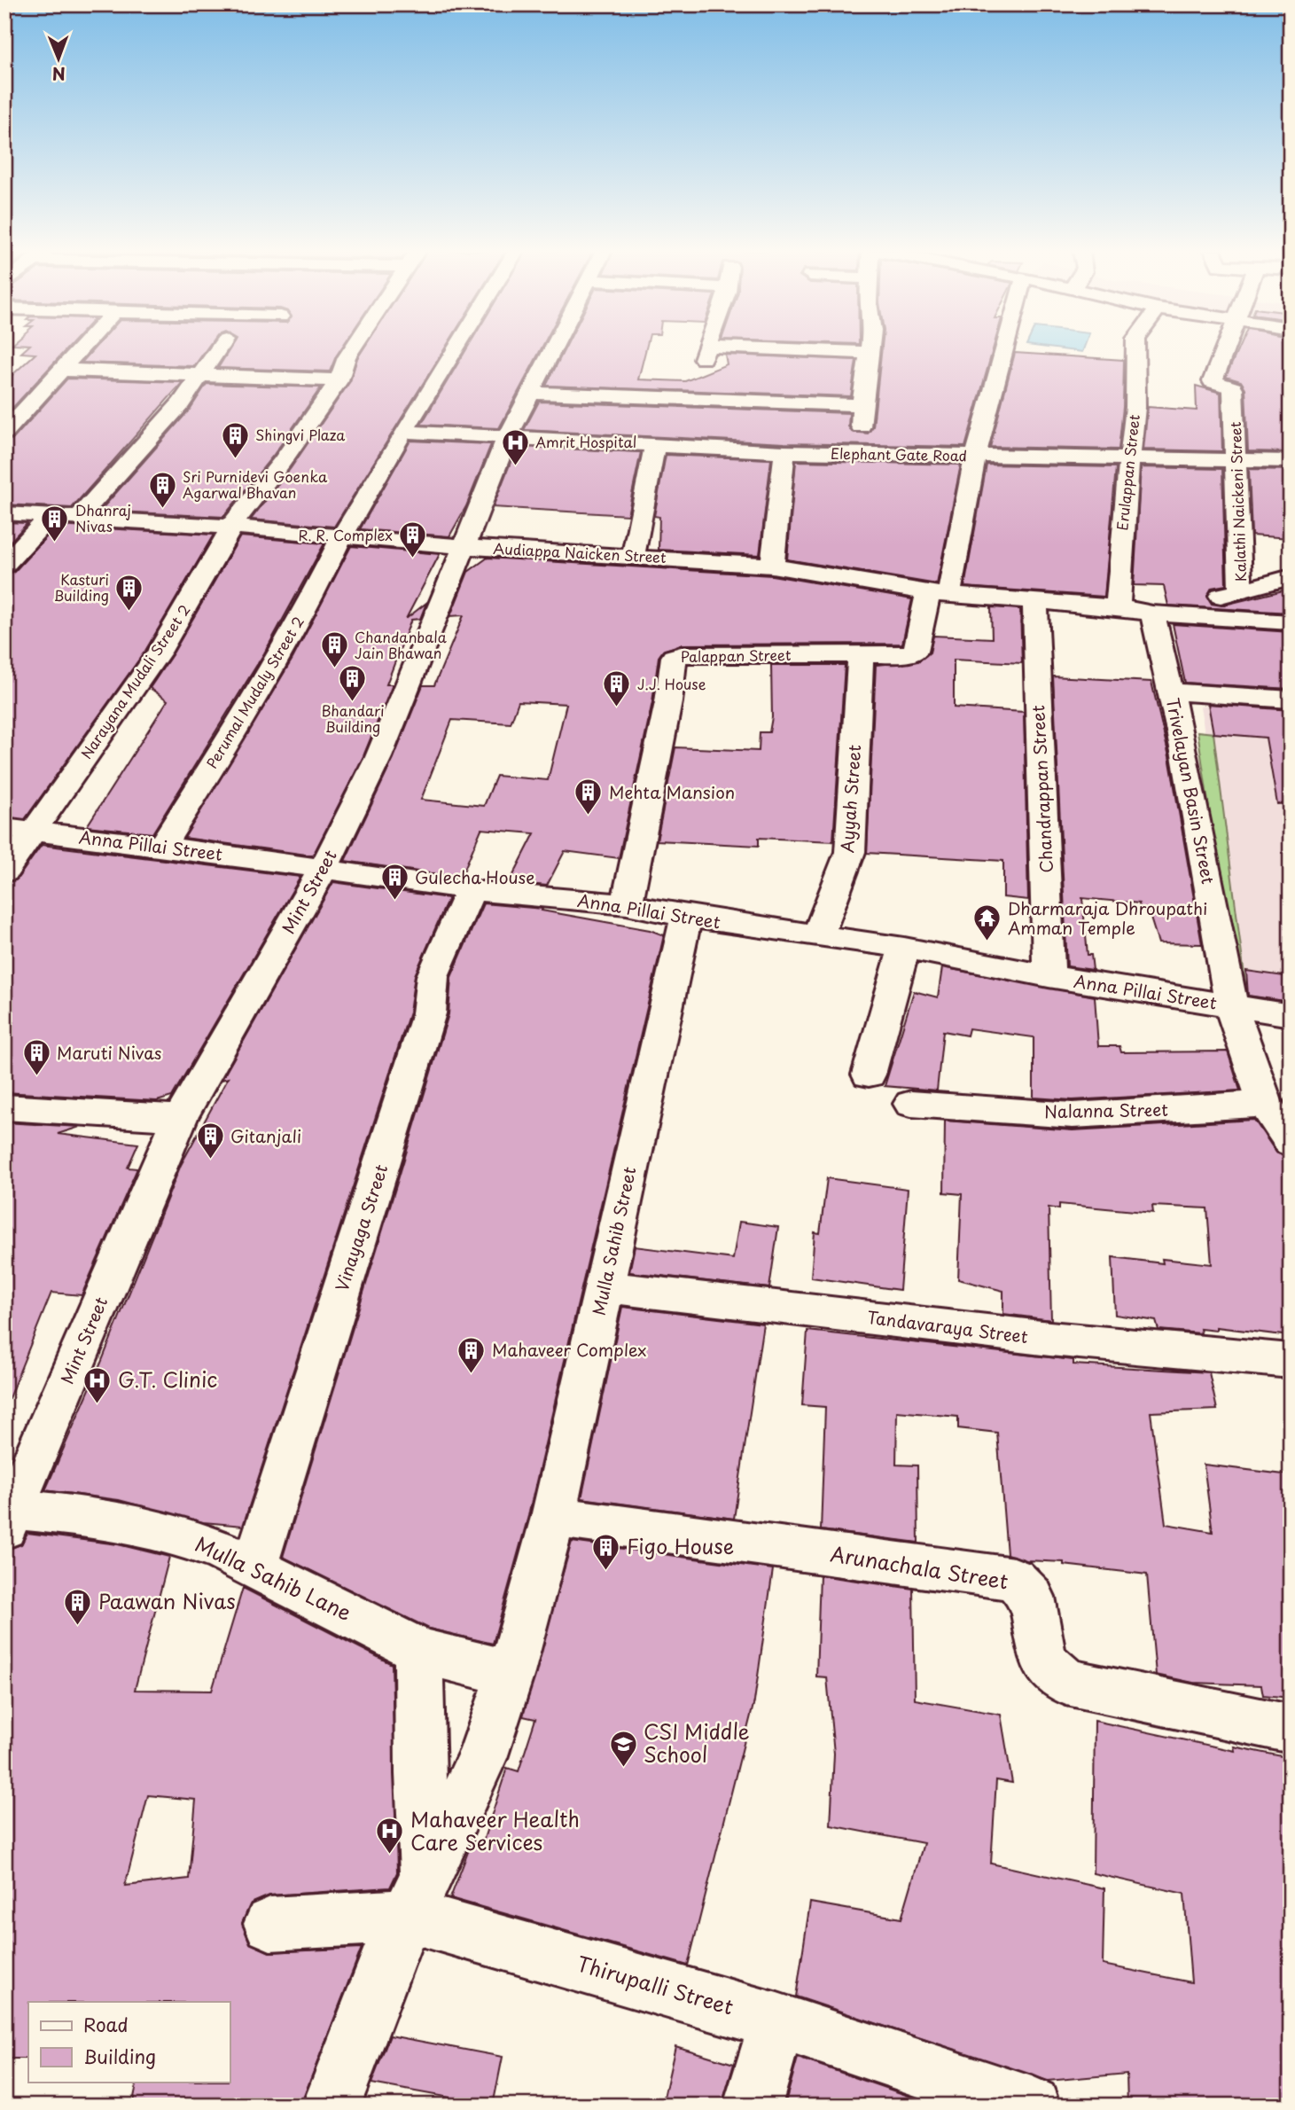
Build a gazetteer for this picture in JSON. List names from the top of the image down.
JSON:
{
  "streets": {
    "street": [
      "Elephant Gate Road",
      "Erulappan Street",
      "Kalathi Naickeni Street",
      "Audiappa Naicken Street",
      "Palappan Street",
      "Narayana Mudali Street 2",
      "Perumal Mudaly Street 2",
      "Chandrappan Street",
      "Trivelayan Basin Street",
      "Ayyah Street",
      "Anna Pillai Street",
      "Mint Street",
      "Nalanna Street",
      "Vinayaga Street",
      "Mulla Sahib Street",
      "Tandavaraya Street",
      "Arunachala Street",
      "Mulla Sahib Lane",
      "Thirupalli Street"
    ]
  },
  "crossings": [
    ["Elephant Gate Road", "Erulappan Street"],
    ["Elephant Gate Road", "Kalathi Naickeni Street"],
    ["Elephant Gate Road", "Perumal Mudaly Street 2"],
    ["Elephant Gate Road", "Mint Street"],
    ["Erulappan Street", "Audiappa Naicken Street"],
    ["Audiappa Naicken Street", "Palappan Street"],
    ["Audiappa Naicken Street", "Narayana Mudali Street 2"],
    ["Audiappa Naicken Street", "Perumal Mudaly Street 2"],
    ["Audiappa Naicken Street", "Chandrappan Street"],
    ["Audiappa Naicken Street", "Trivelayan Basin Street"],
    ["Audiappa Naicken Street", "Mint Street"],
    ["Palappan Street", "Ayyah Street"],
    ["Palappan Street", "Anna Pillai Street"],
    ["Narayana Mudali Street 2", "Anna Pillai Street"],
    ["Perumal Mudaly Street 2", "Anna Pillai Street"],
    ["Chandrappan Street", "Anna Pillai Street"],
    ["Trivelayan Basin Street", "Anna Pillai Street"],
    ["Trivelayan Basin Street", "Nalanna Street"],
    ["Ayyah Street", "Anna Pillai Street"],
    ["Anna Pillai Street", "Mint Street"],
    ["Anna Pillai Street", "Vinayaga Street"],
    ["Anna Pillai Street", "Mulla Sahib Street"],
    ["Mint Street", "Mulla Sahib Lane"],
    ["Vinayaga Street", "Mulla Sahib Lane"],
    ["Mulla Sahib Street", "Tandavaraya Street"],
    ["Mulla Sahib Street", "Arunachala Street"],
    ["Mulla Sahib Street", "Mulla Sahib Lane"],
    ["Mulla Sahib Street", "Thirupalli Street"]
  ],
  "places": {
    "building": [
      "Shingvi Plaza",
      "Sri Purnidevi Goenka Agarwal Bhavan",
      "Dhanraj Nivas",
      "R. R. Complex",
      "Kasturi Building",
      "Chandanbala Jain Bhawan",
      "Bhandari Building",
      "J.J. House",
      "Mehta Mansion",
      "Gulecha House",
      "Maruti Nivas",
      "Gitanjali",
      "Mahaveer Complex",
      "Figo House",
      "Paawan Nivas"
    ],
    "hospital": ["Amrit Hospital", "G.T. Clinic", "Mahaveer Health Care Services"],
    "temple": ["Dharmaraja Dhroupathi Amman Temple"],
    "school or university": ["CSI Middle School"]
  },
  "legend": ["Road", "Building"],
  "north": "bottom"
}
